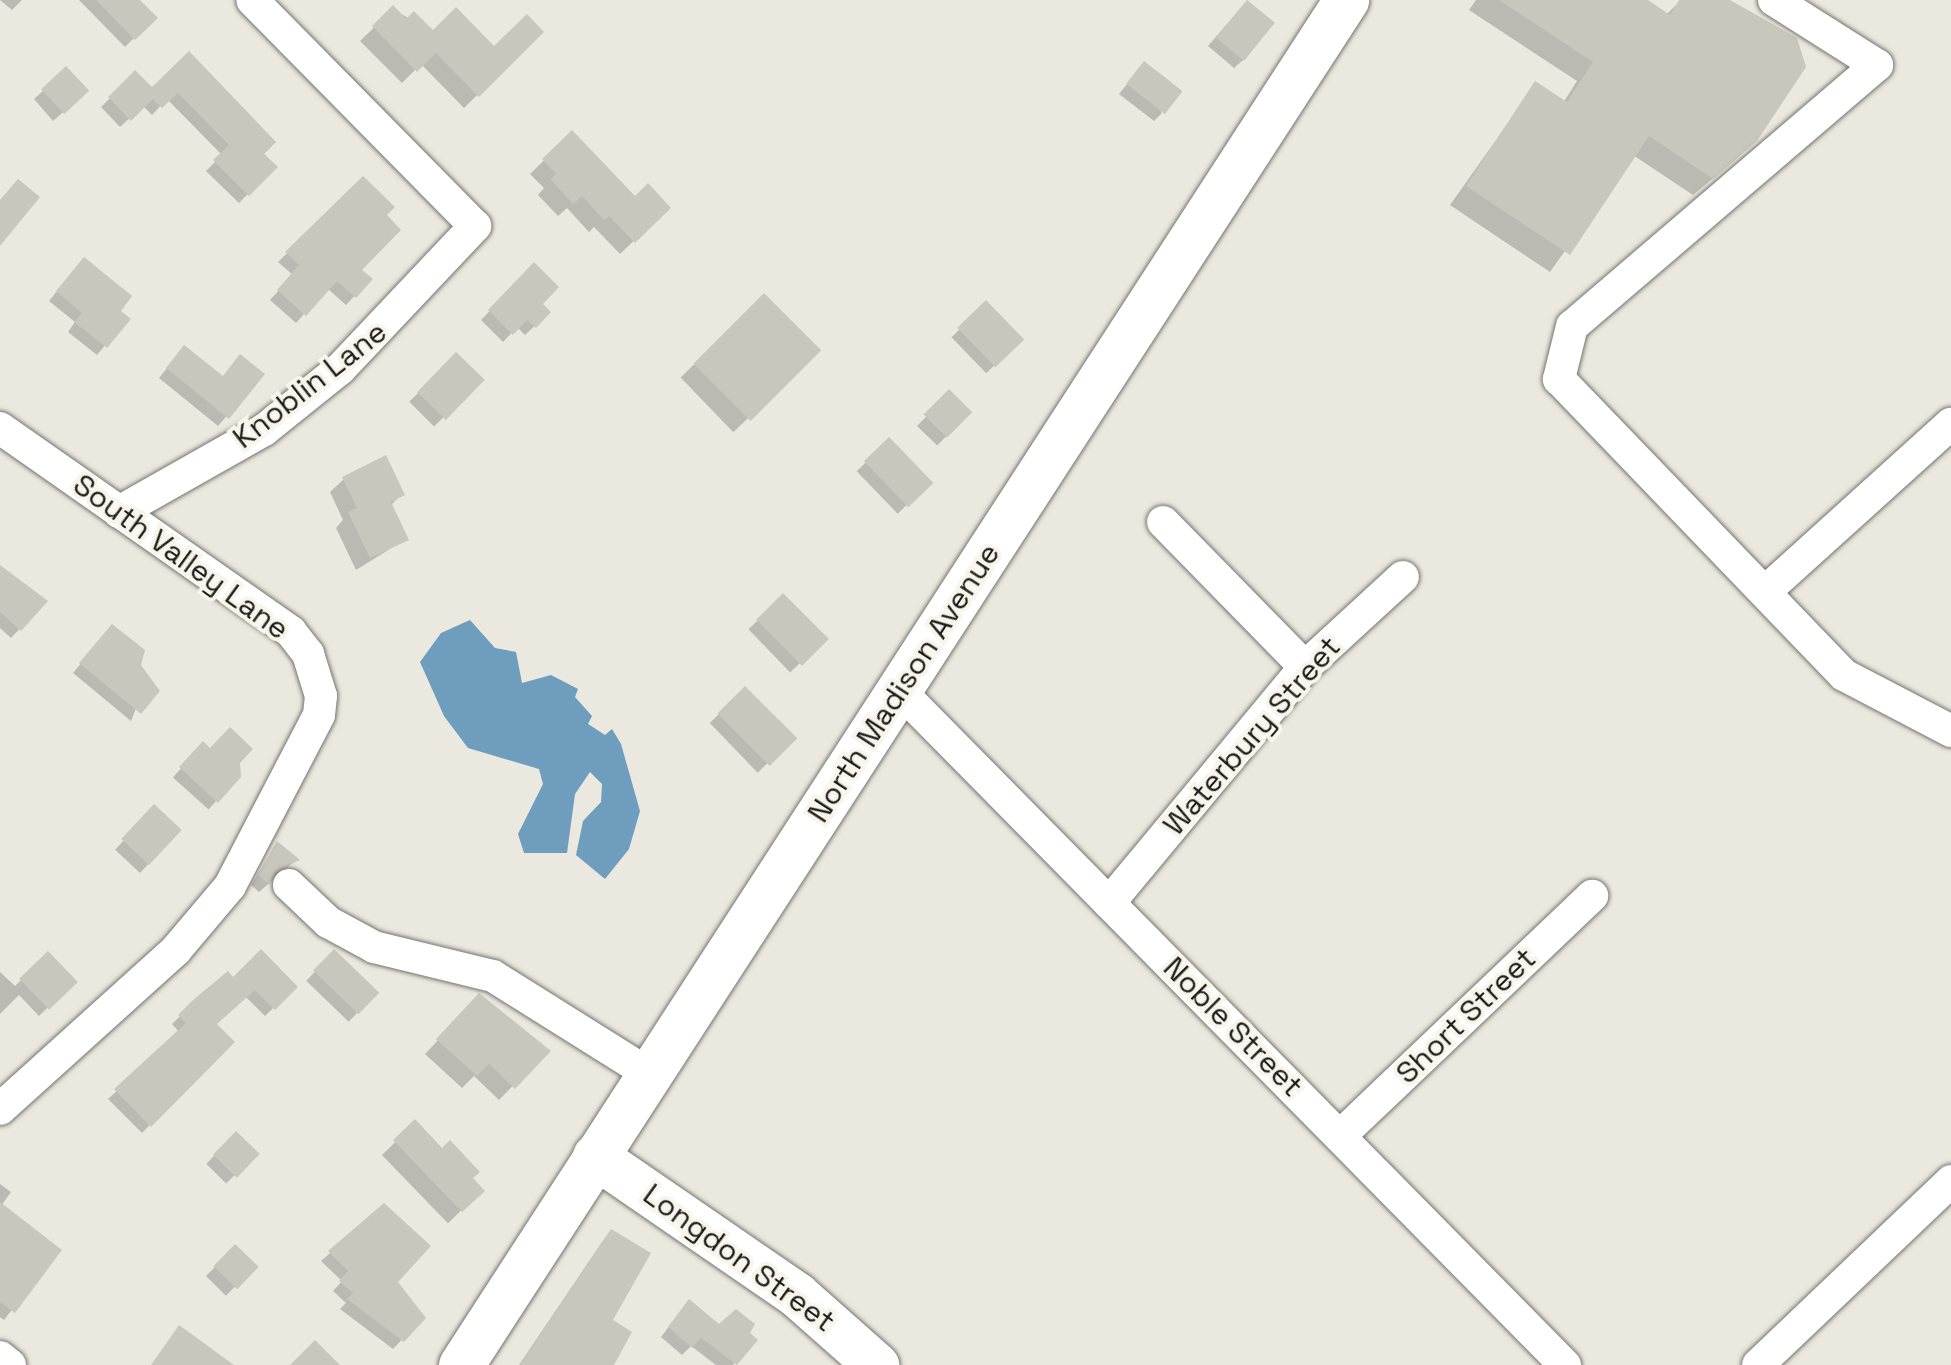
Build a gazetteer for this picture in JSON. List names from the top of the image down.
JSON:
{
  "streets": {
    "main road": ["North Madison Avenue", "Longdon Street"],
    "street": [
      "Knoblin Lane",
      "South Valley Lane",
      "Waterbury Street",
      "Short Street",
      "Noble Street"
    ]
  },
  "crossings": [
    ["Knoblin Lane", "South Valley Lane"],
    ["North Madison Avenue", "Noble Street"],
    ["North Madison Avenue", "Longdon Street"],
    ["Waterbury Street", "Noble Street"],
    ["Short Street", "Noble Street"]
  ]
}
